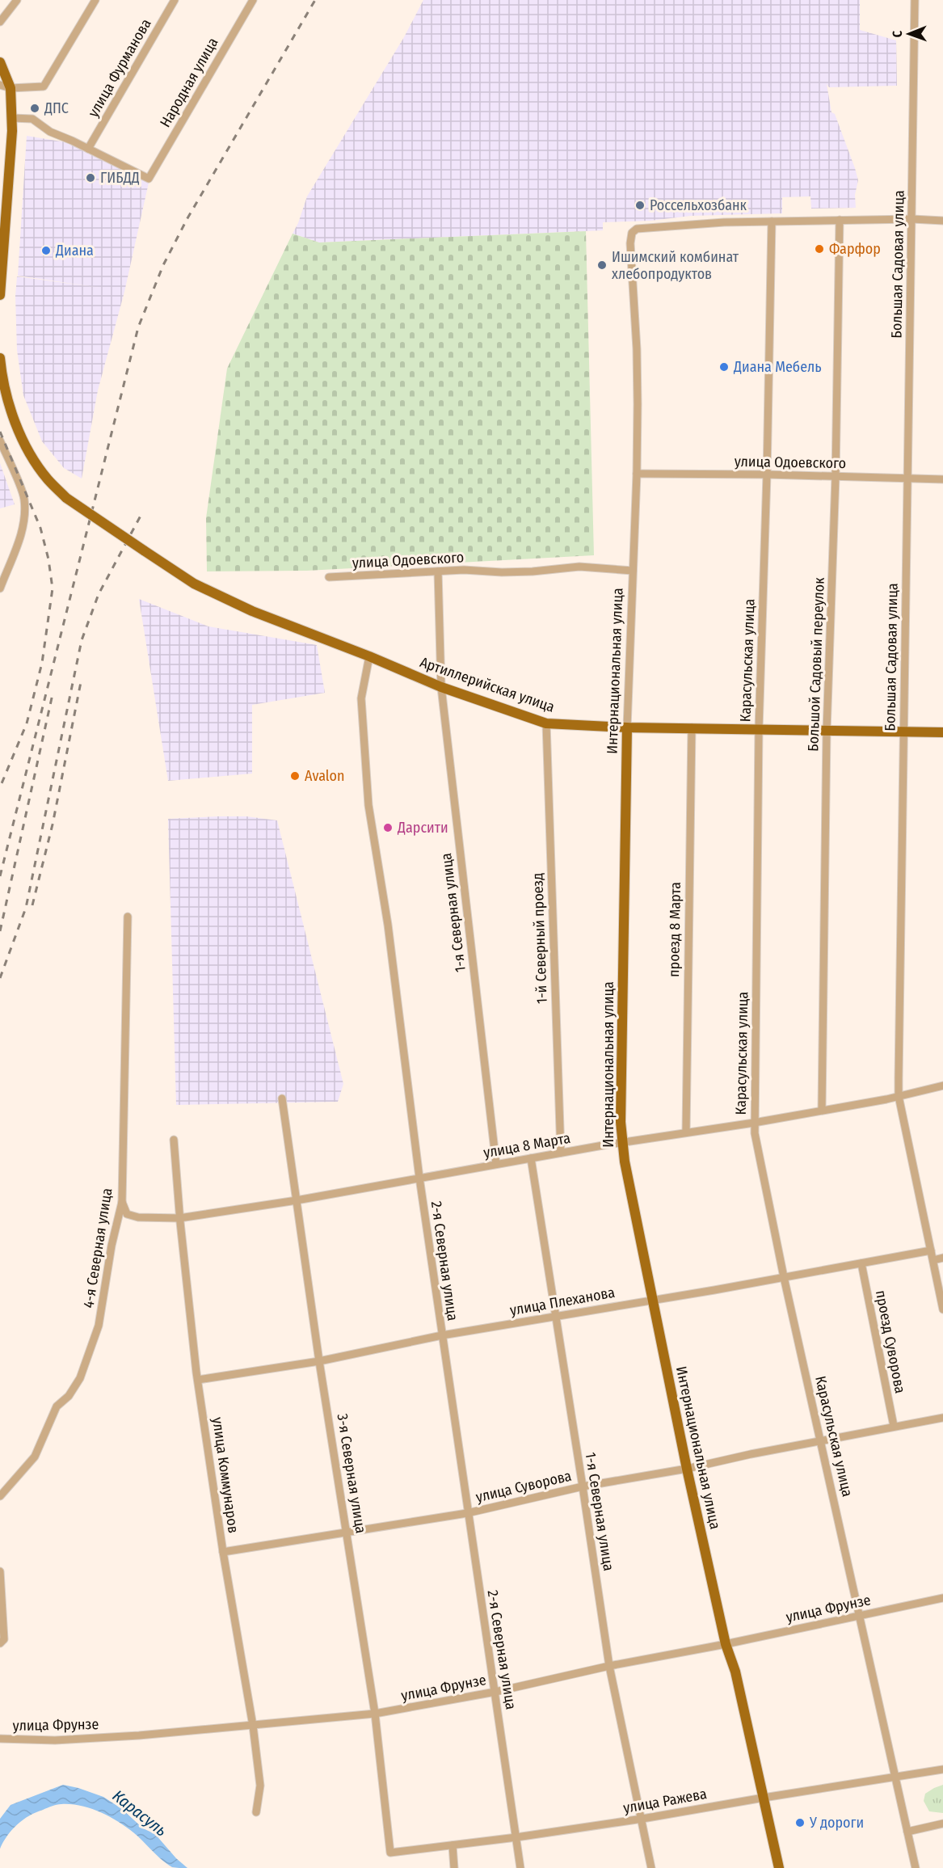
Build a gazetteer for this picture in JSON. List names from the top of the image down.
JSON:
{
  "streets": {
    "main road": ["Интернациональная улица", "Артиллерийская улица"],
    "street": [
      "улица Фурманова",
      "Народная улица",
      "Большая Садовая улица",
      "улица Одоевского",
      "Карасульская улица",
      "Большой Садовый переулок",
      "1-я Северная улица",
      "проезд 8 Марта",
      "1-й Северный проезд",
      "улица 8 Марта",
      "4-я Северная улица",
      "2-я Северная улица",
      "улица Плеханова",
      "проезд Суворова",
      "3-я Северная улица",
      "улица Коммунаров",
      "улица Суворова",
      "улица Фрунзе",
      "улица Ражева"
    ]
  },
  "crossings": [
    ["улица Фурманова", "Народная улица"],
    ["Большая Садовая улица", "улица Одоевского"],
    ["Большая Садовая улица", "Артиллерийская улица"],
    ["Большая Садовая улица", "улица 8 Марта"],
    ["Большая Садовая улица", "улица Плеханова"],
    ["улица Одоевского", "Карасульская улица"],
    ["улица Одоевского", "Большой Садовый переулок"],
    ["улица Одоевского", "Интернациональная улица"],
    ["улица Одоевского", "1-я Северная улица"],
    ["Карасульская улица", "Интернациональная улица"],
    ["Карасульская улица", "Артиллерийская улица"],
    ["Карасульская улица", "улица 8 Марта"],
    ["Карасульская улица", "улица Плеханова"],
    ["Карасульская улица", "улица Суворова"],
    ["Карасульская улица", "улица Фрунзе"],
    ["Карасульская улица", "улица Ражева"],
    ["Большой Садовый переулок", "Артиллерийская улица"],
    ["Большой Садовый переулок", "улица 8 Марта"],
    ["Интернациональная улица", "Артиллерийская улица"],
    ["Интернациональная улица", "улица 8 Марта"],
    ["Интернациональная улица", "улица Плеханова"],
    ["Интернациональная улица", "улица Суворова"],
    ["Интернациональная улица", "улица Фрунзе"],
    ["Интернациональная улица", "улица Ражева"],
    ["Артиллерийская улица", "1-я Северная улица"],
    ["Артиллерийская улица", "проезд 8 Марта"],
    ["Артиллерийская улица", "1-й Северный проезд"],
    ["Артиллерийская улица", "2-я Северная улица"],
    ["1-я Северная улица", "улица 8 Марта"],
    ["1-я Северная улица", "улица Плеханова"],
    ["1-я Северная улица", "улица Суворова"],
    ["1-я Северная улица", "улица Фрунзе"],
    ["1-я Северная улица", "улица Ражева"],
    ["проезд 8 Марта", "улица 8 Марта"],
    ["1-й Северный проезд", "улица 8 Марта"],
    ["улица 8 Марта", "2-я Северная улица"],
    ["улица 8 Марта", "3-я Северная улица"],
    ["улица 8 Марта", "улица Коммунаров"],
    ["2-я Северная улица", "улица Плеханова"],
    ["2-я Северная улица", "улица Суворова"],
    ["2-я Северная улица", "улица Фрунзе"],
    ["2-я Северная улица", "улица Ражева"],
    ["улица Плеханова", "проезд Суворова"],
    ["улица Плеханова", "3-я Северная улица"],
    ["улица Плеханова", "улица Коммунаров"],
    ["проезд Суворова", "улица Суворова"],
    ["3-я Северная улица", "улица Суворова"],
    ["3-я Северная улица", "улица Фрунзе"],
    ["3-я Северная улица", "улица Ражева"],
    ["улица Коммунаров", "улица Суворова"],
    ["улица Коммунаров", "улица Фрунзе"]
  ],
  "water": ["Карасуль"],
  "places": [
    "ДПС",
    "ГИБДД",
    "Россельхозбанк",
    "Фарфор",
    "Диана",
    "Ишимский комбинат хлебопродуктов",
    "Диана Мебель",
    "Avalon",
    "Дарсити",
    "У дороги"
  ],
  "north": "left"
}
